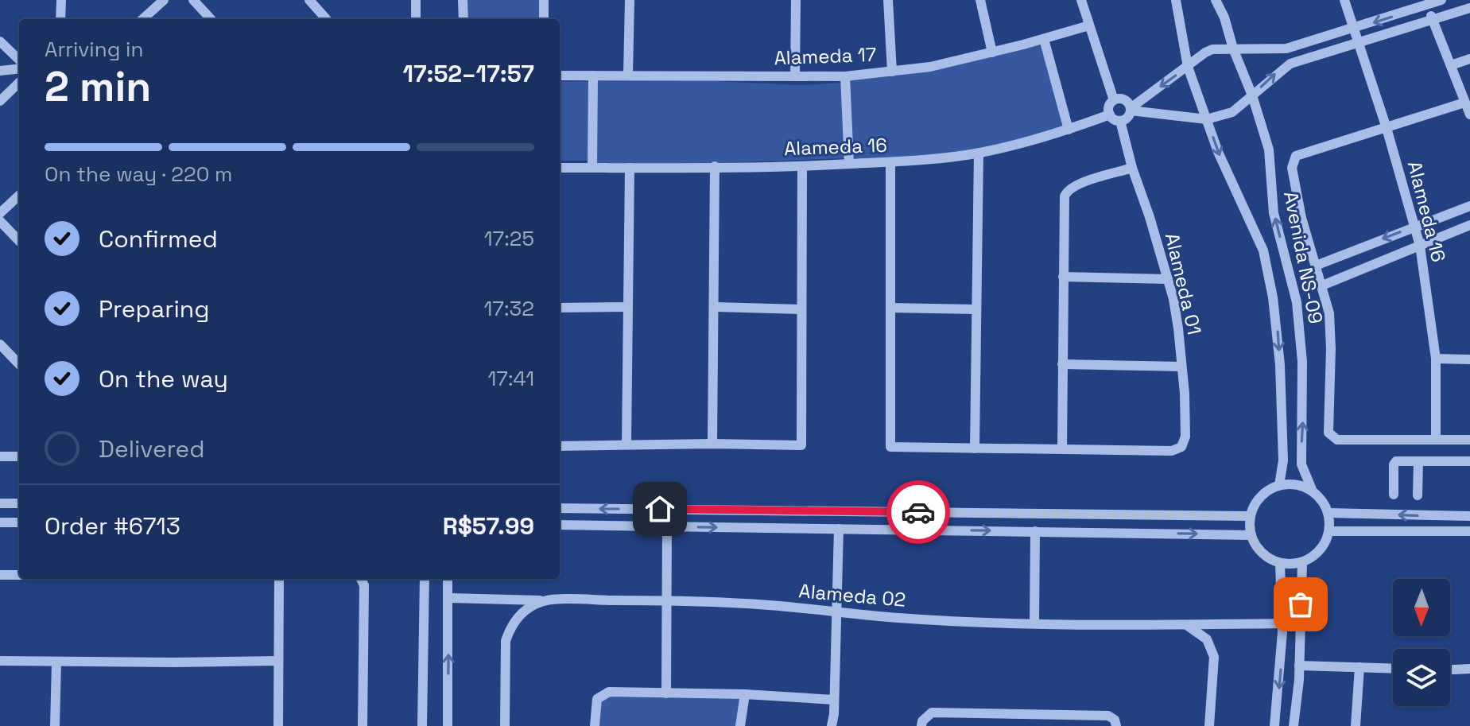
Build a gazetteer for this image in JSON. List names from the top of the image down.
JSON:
{
  "streets": {
    "street": [
      "Alameda 17",
      "Alameda 16",
      "Avenida NS-09",
      "Alameda 01",
      "Alameda 02"
    ]
  },
  "crossings": [
    ["Alameda 16", "Alameda 01"]
  ],
  "north": "bottom",
  "page": {
    "heading": ["2 min", "Arriving in", "17:52–17:57"],
    "panel": ["Order #6713", "R$57.99"],
    "bar": "On the way · 220 m",
    "list": [
      ["Confirmed", "17:25"],
      ["Preparing", "17:32"],
      ["On the way", "17:41"],
      "Delivered"
    ]
  }
}
